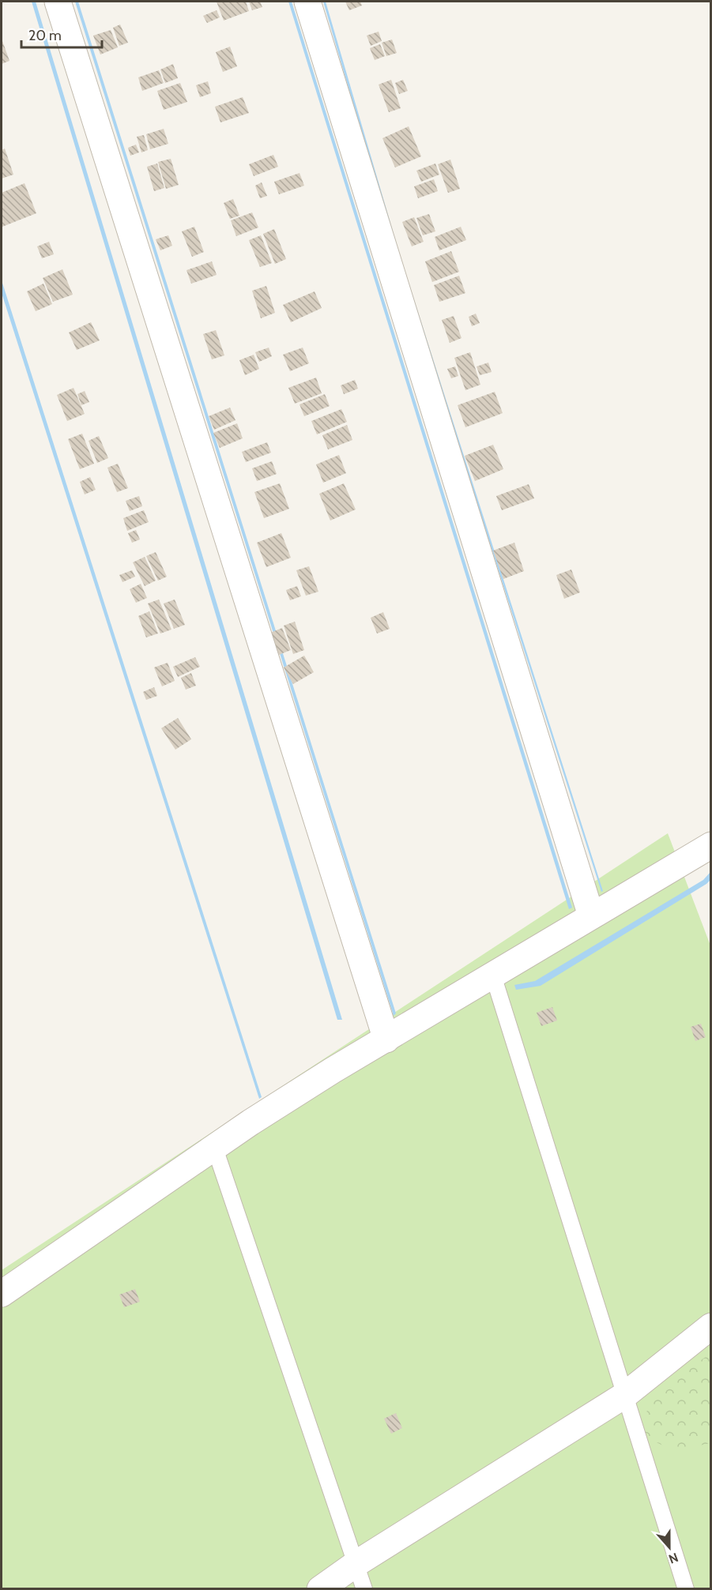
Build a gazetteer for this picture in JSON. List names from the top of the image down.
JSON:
{
  "scale_bar": "20 m",
  "north": "bottom"
}
